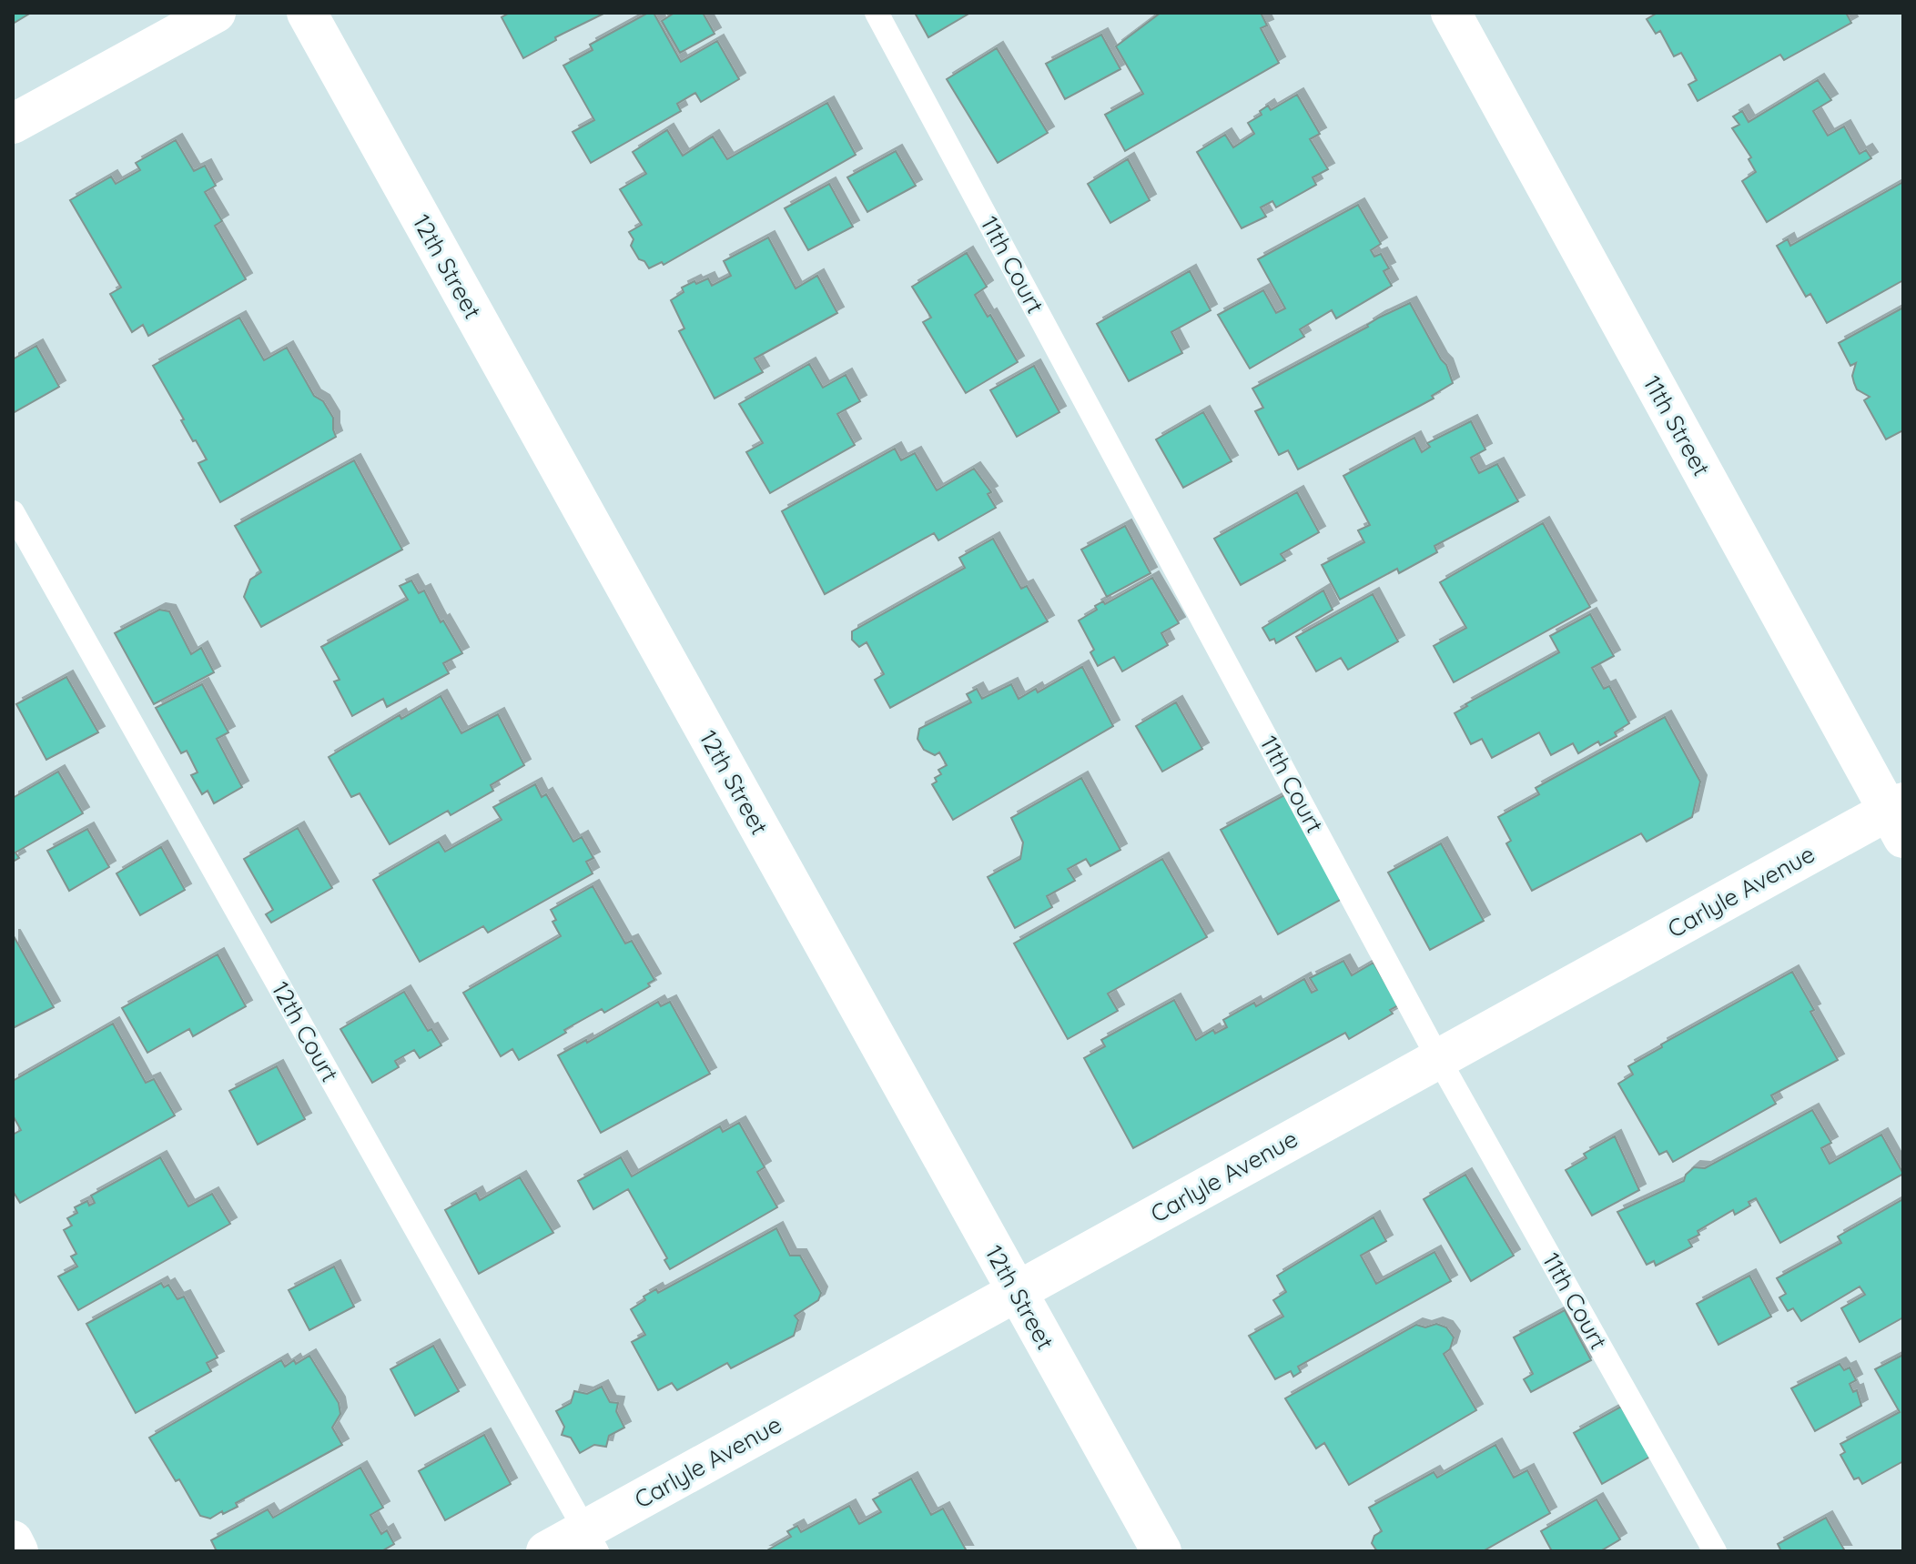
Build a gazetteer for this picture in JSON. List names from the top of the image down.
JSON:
{
  "streets": {
    "street": ["12th Street", "11th Street", "Carlyle Avenue"],
    "lane": ["11th Court", "12th Court"]
  },
  "crossings": [
    ["11th Court", "Carlyle Avenue"],
    ["12th Street", "Carlyle Avenue"],
    ["11th Street", "Carlyle Avenue"],
    ["Carlyle Avenue", "12th Court"]
  ]
}
